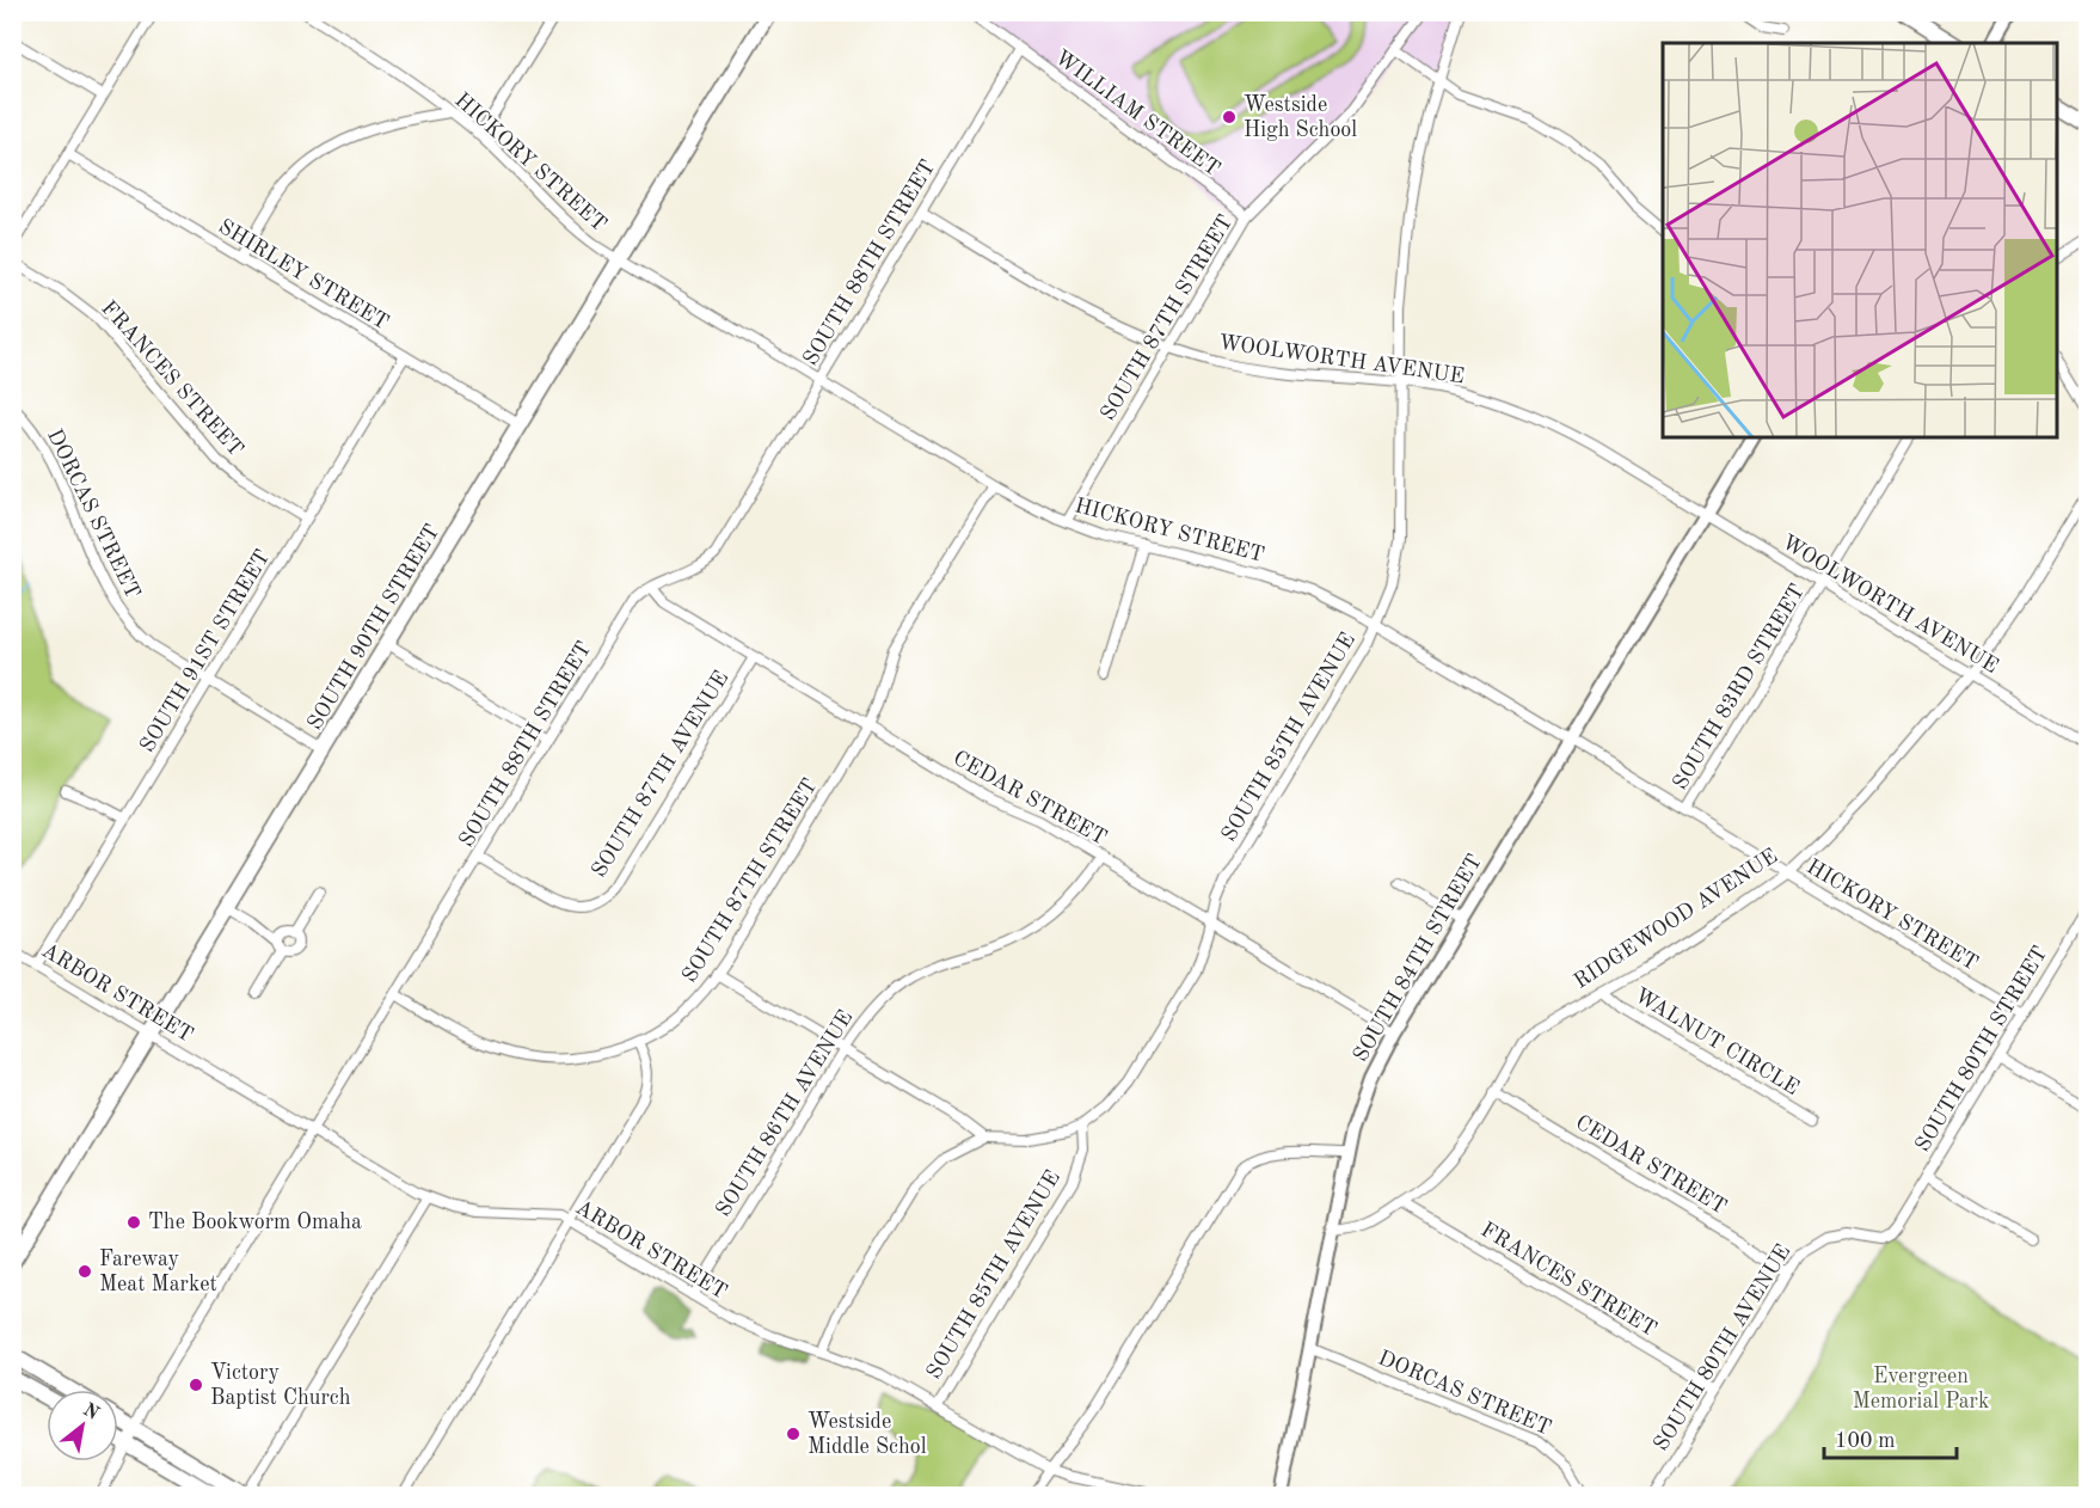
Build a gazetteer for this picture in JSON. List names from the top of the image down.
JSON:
{
  "streets": {
    "main road": ["SOUTH 90TH STREET", "SOUTH 84TH STREET"],
    "street": [
      "WILLIAM STREET",
      "HICKORY STREET",
      "SOUTH 88TH STREET",
      "SHIRLEY STREET",
      "SOUTH 87TH STREET",
      "WOOLWORTH AVENUE",
      "FRANCES STREET",
      "DORCAS STREET",
      "SOUTH 91ST STREET",
      "SOUTH 83RD STREET",
      "SOUTH 85TH AVENUE",
      "SOUTH 87TH AVENUE",
      "CEDAR STREET",
      "RIDGEWOOD AVENUE",
      "ARBOR STREET",
      "WALNUT CIRCLE",
      "SOUTH 80TH STREET",
      "SOUTH 86TH AVENUE",
      "SOUTH 80TH AVENUE"
    ]
  },
  "crossings": [
    ["WILLIAM STREET", "SOUTH 88TH STREET"],
    ["WILLIAM STREET", "SOUTH 87TH STREET"],
    ["HICKORY STREET", "SOUTH 88TH STREET"],
    ["HICKORY STREET", "SOUTH 87TH STREET"],
    ["HICKORY STREET", "SOUTH 90TH STREET"],
    ["HICKORY STREET", "SOUTH 83RD STREET"],
    ["HICKORY STREET", "SOUTH 85TH AVENUE"],
    ["HICKORY STREET", "RIDGEWOOD AVENUE"],
    ["HICKORY STREET", "SOUTH 84TH STREET"],
    ["HICKORY STREET", "SOUTH 80TH STREET"],
    ["SOUTH 88TH STREET", "SOUTH 87TH STREET"],
    ["SOUTH 88TH STREET", "WOOLWORTH AVENUE"],
    ["SOUTH 88TH STREET", "SOUTH 87TH AVENUE"],
    ["SOUTH 88TH STREET", "CEDAR STREET"],
    ["SOUTH 88TH STREET", "ARBOR STREET"],
    ["SHIRLEY STREET", "SOUTH 90TH STREET"],
    ["SHIRLEY STREET", "SOUTH 91ST STREET"],
    ["SOUTH 87TH STREET", "WOOLWORTH AVENUE"],
    ["SOUTH 87TH STREET", "CEDAR STREET"],
    ["WOOLWORTH AVENUE", "SOUTH 83RD STREET"],
    ["WOOLWORTH AVENUE", "SOUTH 85TH AVENUE"],
    ["WOOLWORTH AVENUE", "RIDGEWOOD AVENUE"],
    ["WOOLWORTH AVENUE", "SOUTH 84TH STREET"],
    ["FRANCES STREET", "SOUTH 91ST STREET"],
    ["FRANCES STREET", "RIDGEWOOD AVENUE"],
    ["FRANCES STREET", "SOUTH 80TH AVENUE"],
    ["DORCAS STREET", "SOUTH 90TH STREET"],
    ["DORCAS STREET", "SOUTH 91ST STREET"],
    ["SOUTH 90TH STREET", "ARBOR STREET"],
    ["SOUTH 91ST STREET", "ARBOR STREET"],
    ["SOUTH 85TH AVENUE", "CEDAR STREET"],
    ["SOUTH 85TH AVENUE", "ARBOR STREET"],
    ["SOUTH 87TH AVENUE", "CEDAR STREET"],
    ["CEDAR STREET", "RIDGEWOOD AVENUE"],
    ["CEDAR STREET", "SOUTH 84TH STREET"],
    ["CEDAR STREET", "SOUTH 86TH AVENUE"],
    ["CEDAR STREET", "SOUTH 80TH AVENUE"],
    ["RIDGEWOOD AVENUE", "WALNUT CIRCLE"],
    ["ARBOR STREET", "SOUTH 86TH AVENUE"],
    ["SOUTH 80TH STREET", "SOUTH 80TH AVENUE"]
  ],
  "parks": ["Evergreen Memorial Park"],
  "places": [
    "Westside High School",
    "The Bookworm Omaha",
    "Fareway Meat Market",
    "Victory Baptist Church",
    "Westside Middle Schol"
  ],
  "scale_bar": "100 m",
  "north": "top right"
}
